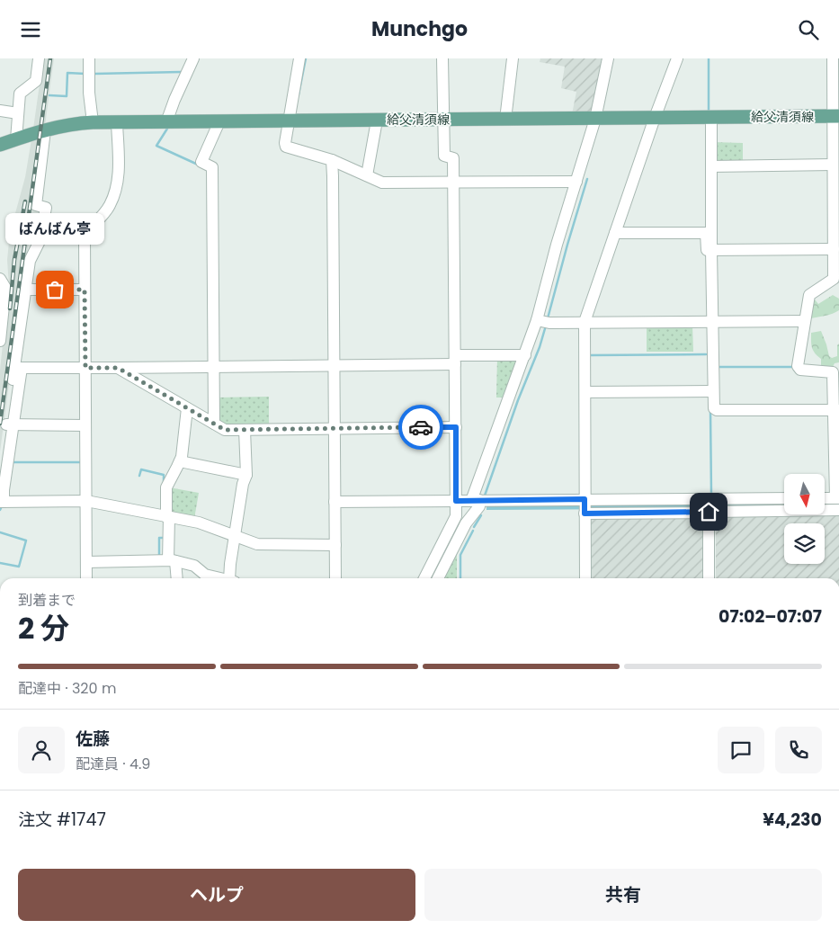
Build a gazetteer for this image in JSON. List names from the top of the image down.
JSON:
{
  "streets": {
    "main road": ["給父清須線"]
  },
  "places": ["ばんばん亭"],
  "north": "bottom",
  "page": {
    "header": "Munchgo",
    "bubble": "ばんばん亭",
    "heading": ["2 分", "到着まで", "07:02–07:07"],
    "panel": [
      "佐藤",
      "配達員 · 4.9",
      "注文 #1747",
      "¥4,230"
    ],
    "bar": "配達中 · 320 m",
    "buttons": ["ヘルプ", "共有"]
  }
}
